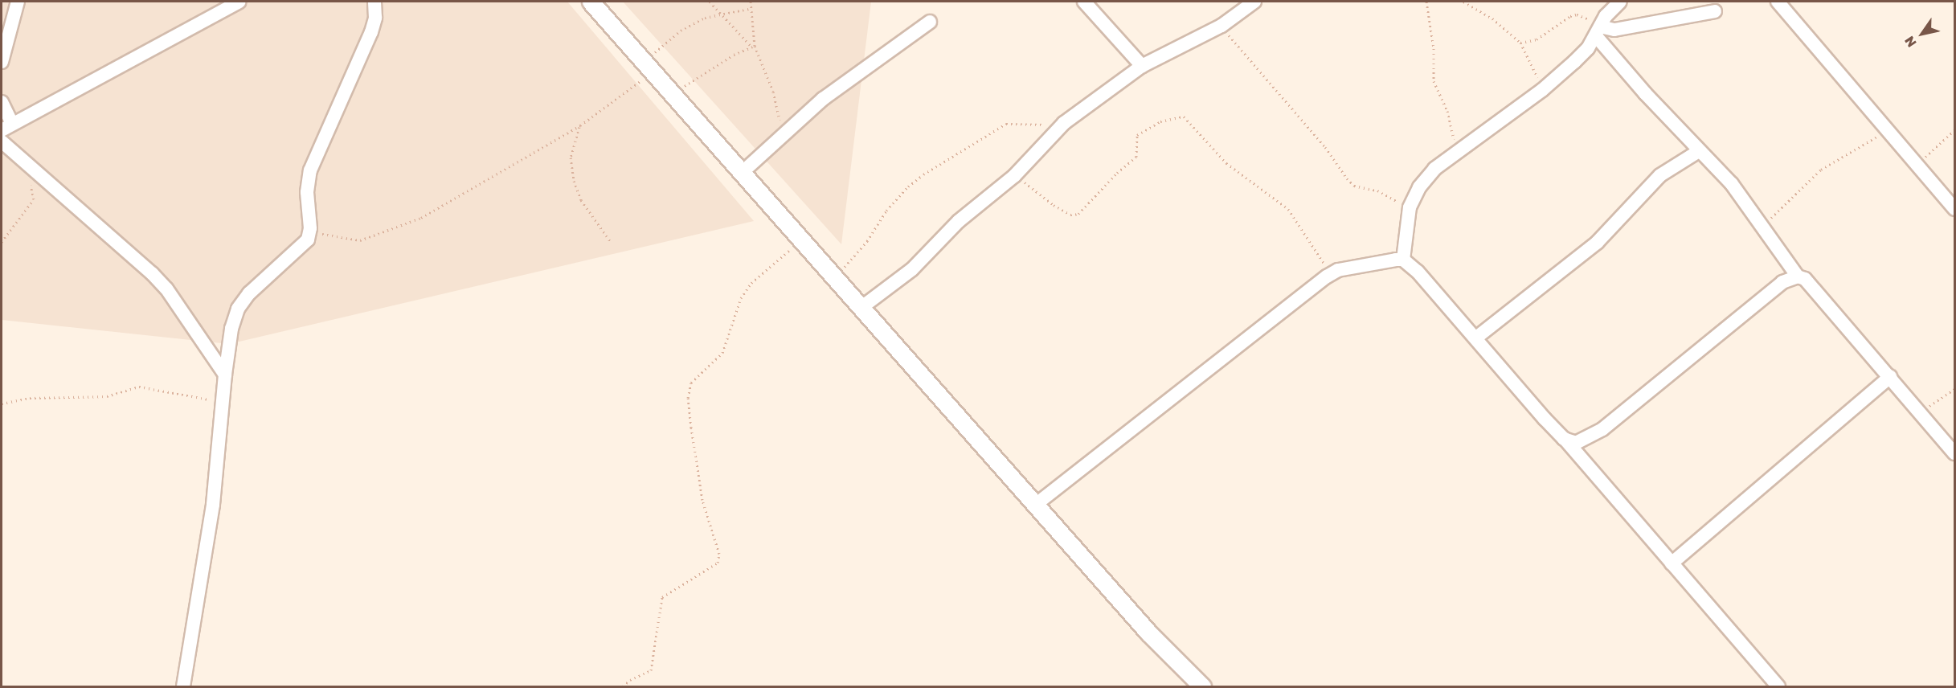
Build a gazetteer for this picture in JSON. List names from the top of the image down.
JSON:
{
  "north": "bottom left"
}
